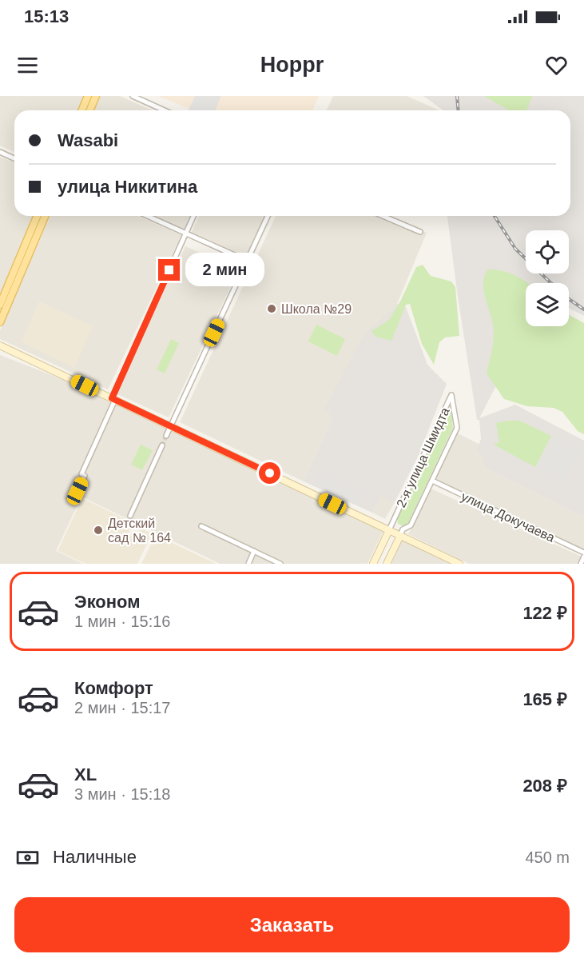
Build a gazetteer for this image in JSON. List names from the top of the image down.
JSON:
{
  "streets": {
    "street": ["2-я улица Шмидта", "улица Докучаева"]
  },
  "crossings": [
    ["2-я улица Шмидта", "улица Докучаева"]
  ],
  "places": ["Школа №29", "Детский сад № 164"],
  "page": {
    "status": "15:13",
    "header": "Hoppr",
    "banner": ["Wasabi", "улица Никитина"],
    "bubble": "2 мин",
    "list": [
      {
        "name": "Эконом",
        "note": "1 мин · 15:16",
        "value": "122 ₽"
      },
      {
        "name": "Комфорт",
        "note": "2 мин · 15:17",
        "value": "165 ₽"
      },
      {
        "name": "XL",
        "note": "3 мин · 15:18",
        "value": "208 ₽"
      }
    ],
    "pay": ["Наличные", "450 m"],
    "buttons": "Заказать"
  }
}
